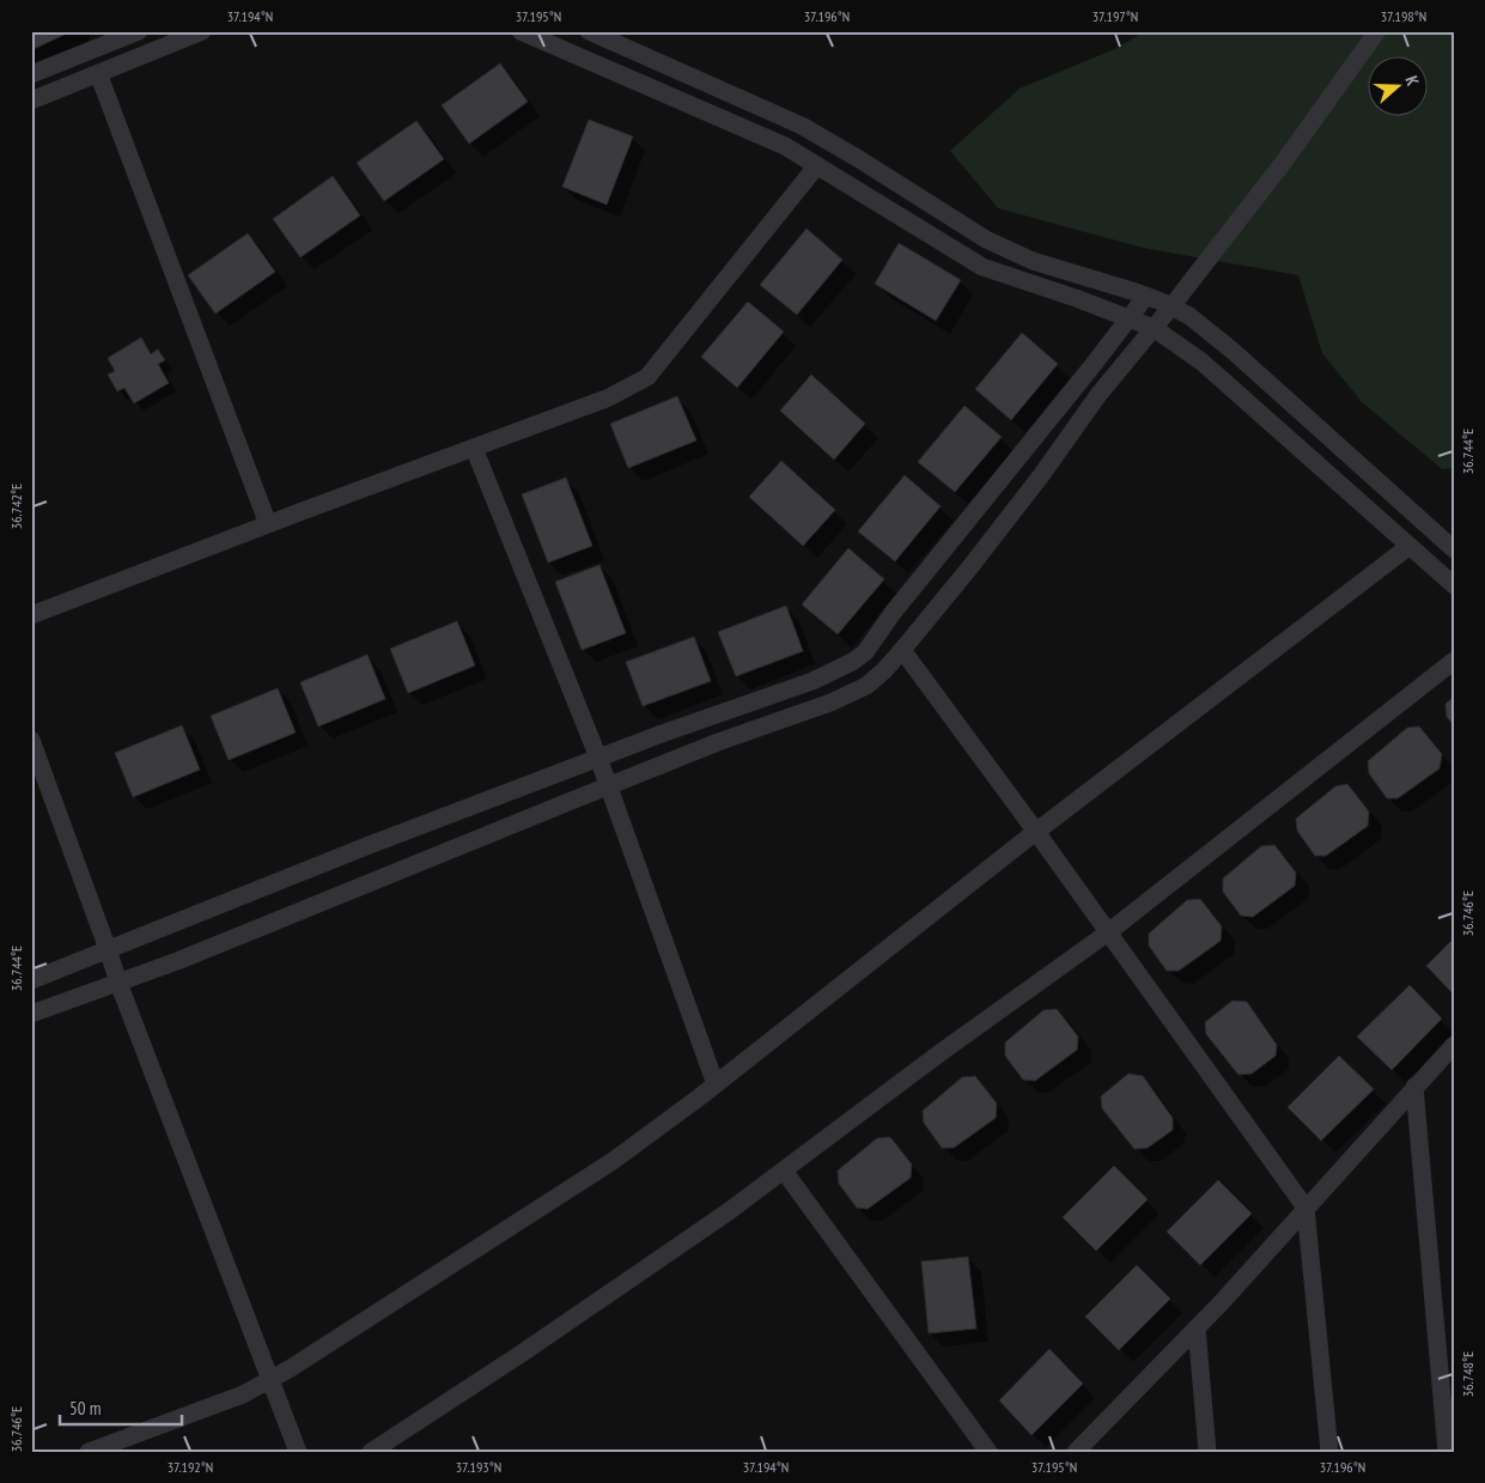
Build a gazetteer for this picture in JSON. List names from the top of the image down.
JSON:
{
  "scale_bar": "50 m",
  "north": "right",
  "coordinates": [
    "37.194°N",
    "37.195°N",
    "37.196°N",
    "37.197°N",
    "37.198°N",
    "36.744°E",
    "36.742°E",
    "36.746°E",
    "36.748°E",
    "37.192°N",
    "37.193°N"
  ]
}
